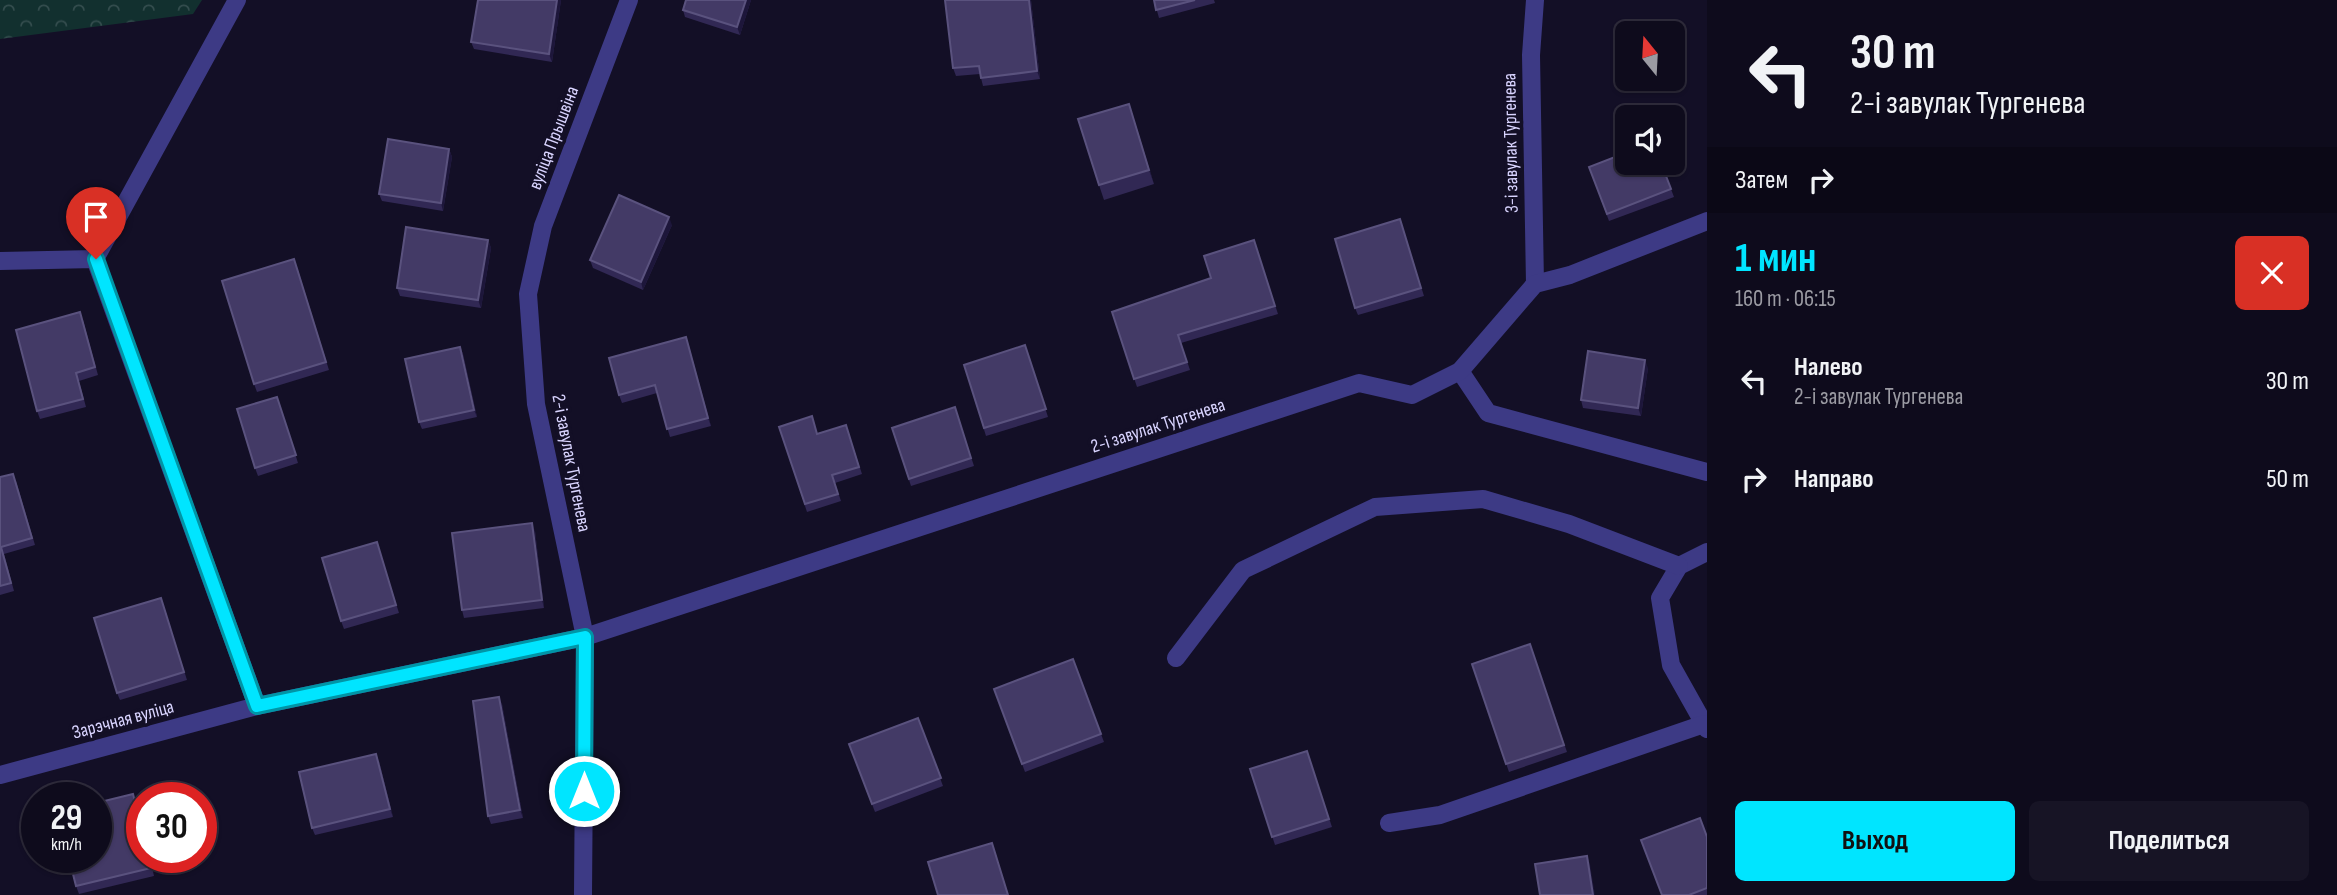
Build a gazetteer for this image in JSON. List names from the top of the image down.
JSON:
{
  "streets": {
    "street": [
      "вуліца Прышвіна",
      "3-і завулак Тургенева",
      "2-і завулак Тургенева",
      "Зарэчная вуліца"
    ]
  },
  "crossings": [
    ["вуліца Прышвіна", "2-і завулак Тургенева"],
    ["3-і завулак Тургенева", "2-і завулак Тургенева"],
    ["2-і завулак Тургенева", "Зарэчная вуліца"]
  ],
  "north": "top",
  "page": {
    "turn": ["30 m", "2-і завулак Тургенева"],
    "then": "Затем",
    "heading": ["1 мин", "160 m · 06:15"],
    "list": [
      {
        "name": "Налево",
        "note": "2-і завулак Тургенева",
        "value": "30 m"
      },
      {
        "name": "Направо",
        "value": "50 m"
      }
    ],
    "speed": "29 km/h",
    "limit": "30",
    "buttons": ["Выход", "Поделиться"]
  }
}
